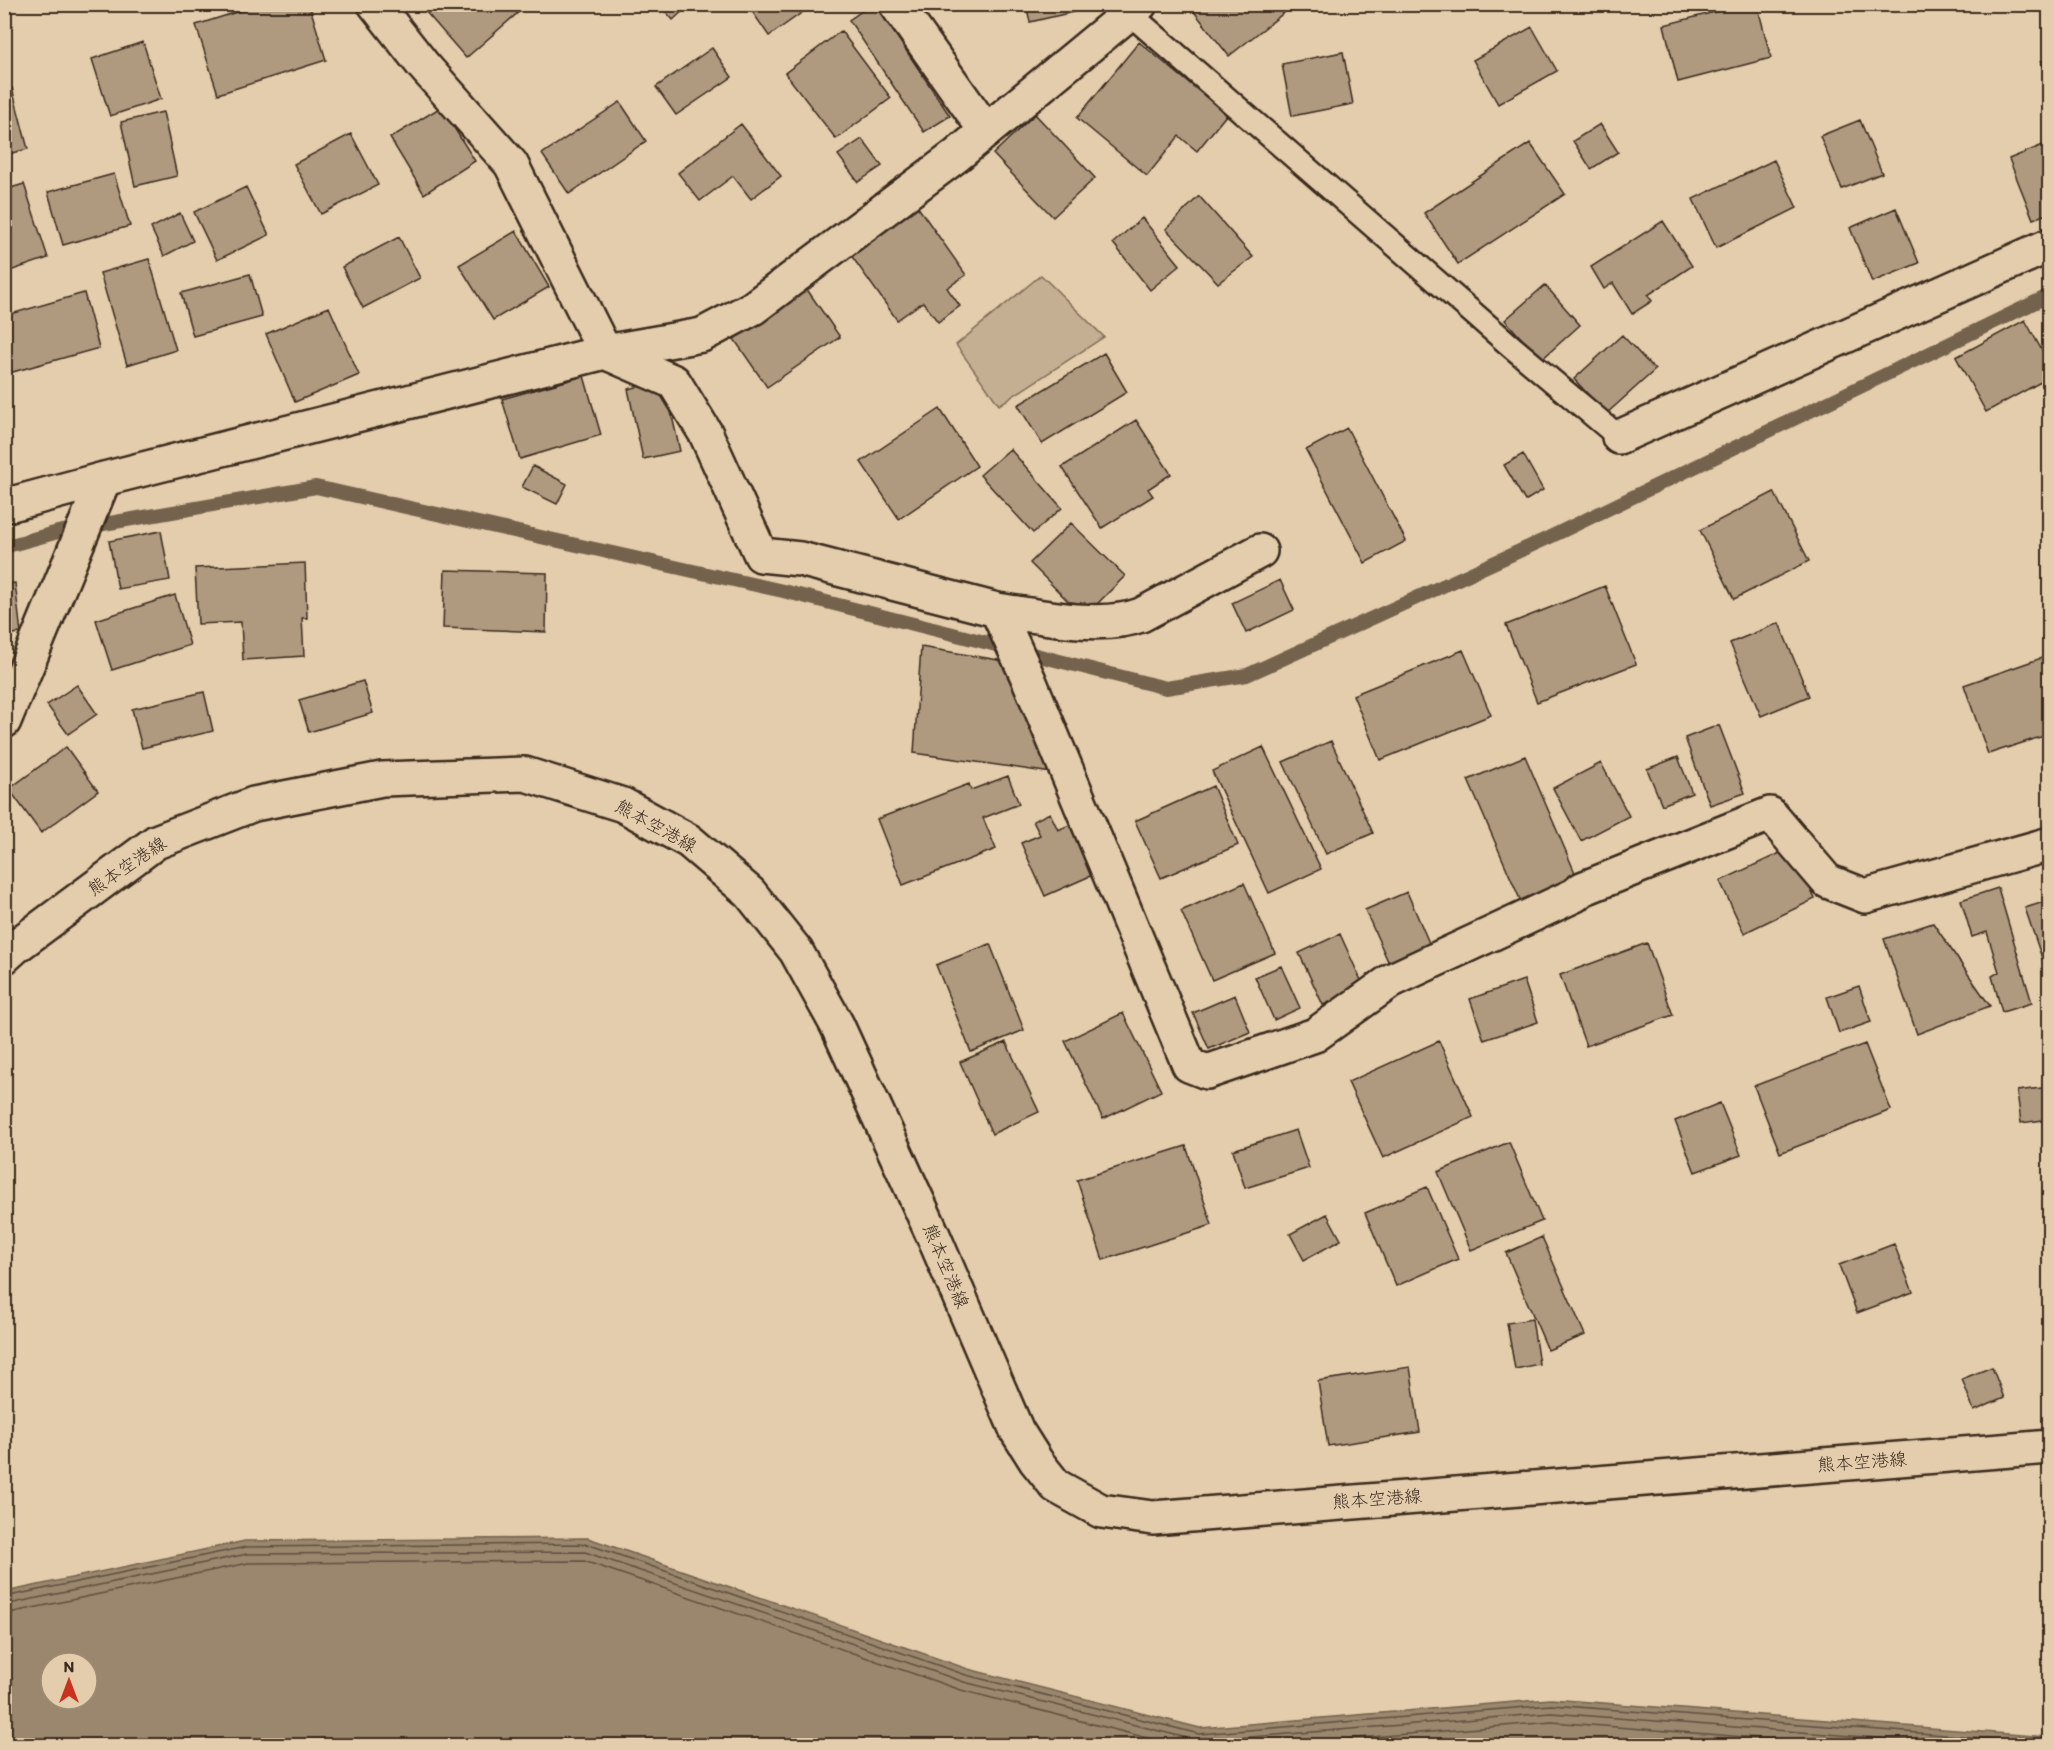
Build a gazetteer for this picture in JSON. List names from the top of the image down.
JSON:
{
  "streets": {
    "street": ["熊本空港線"]
  },
  "north": "top"
}
